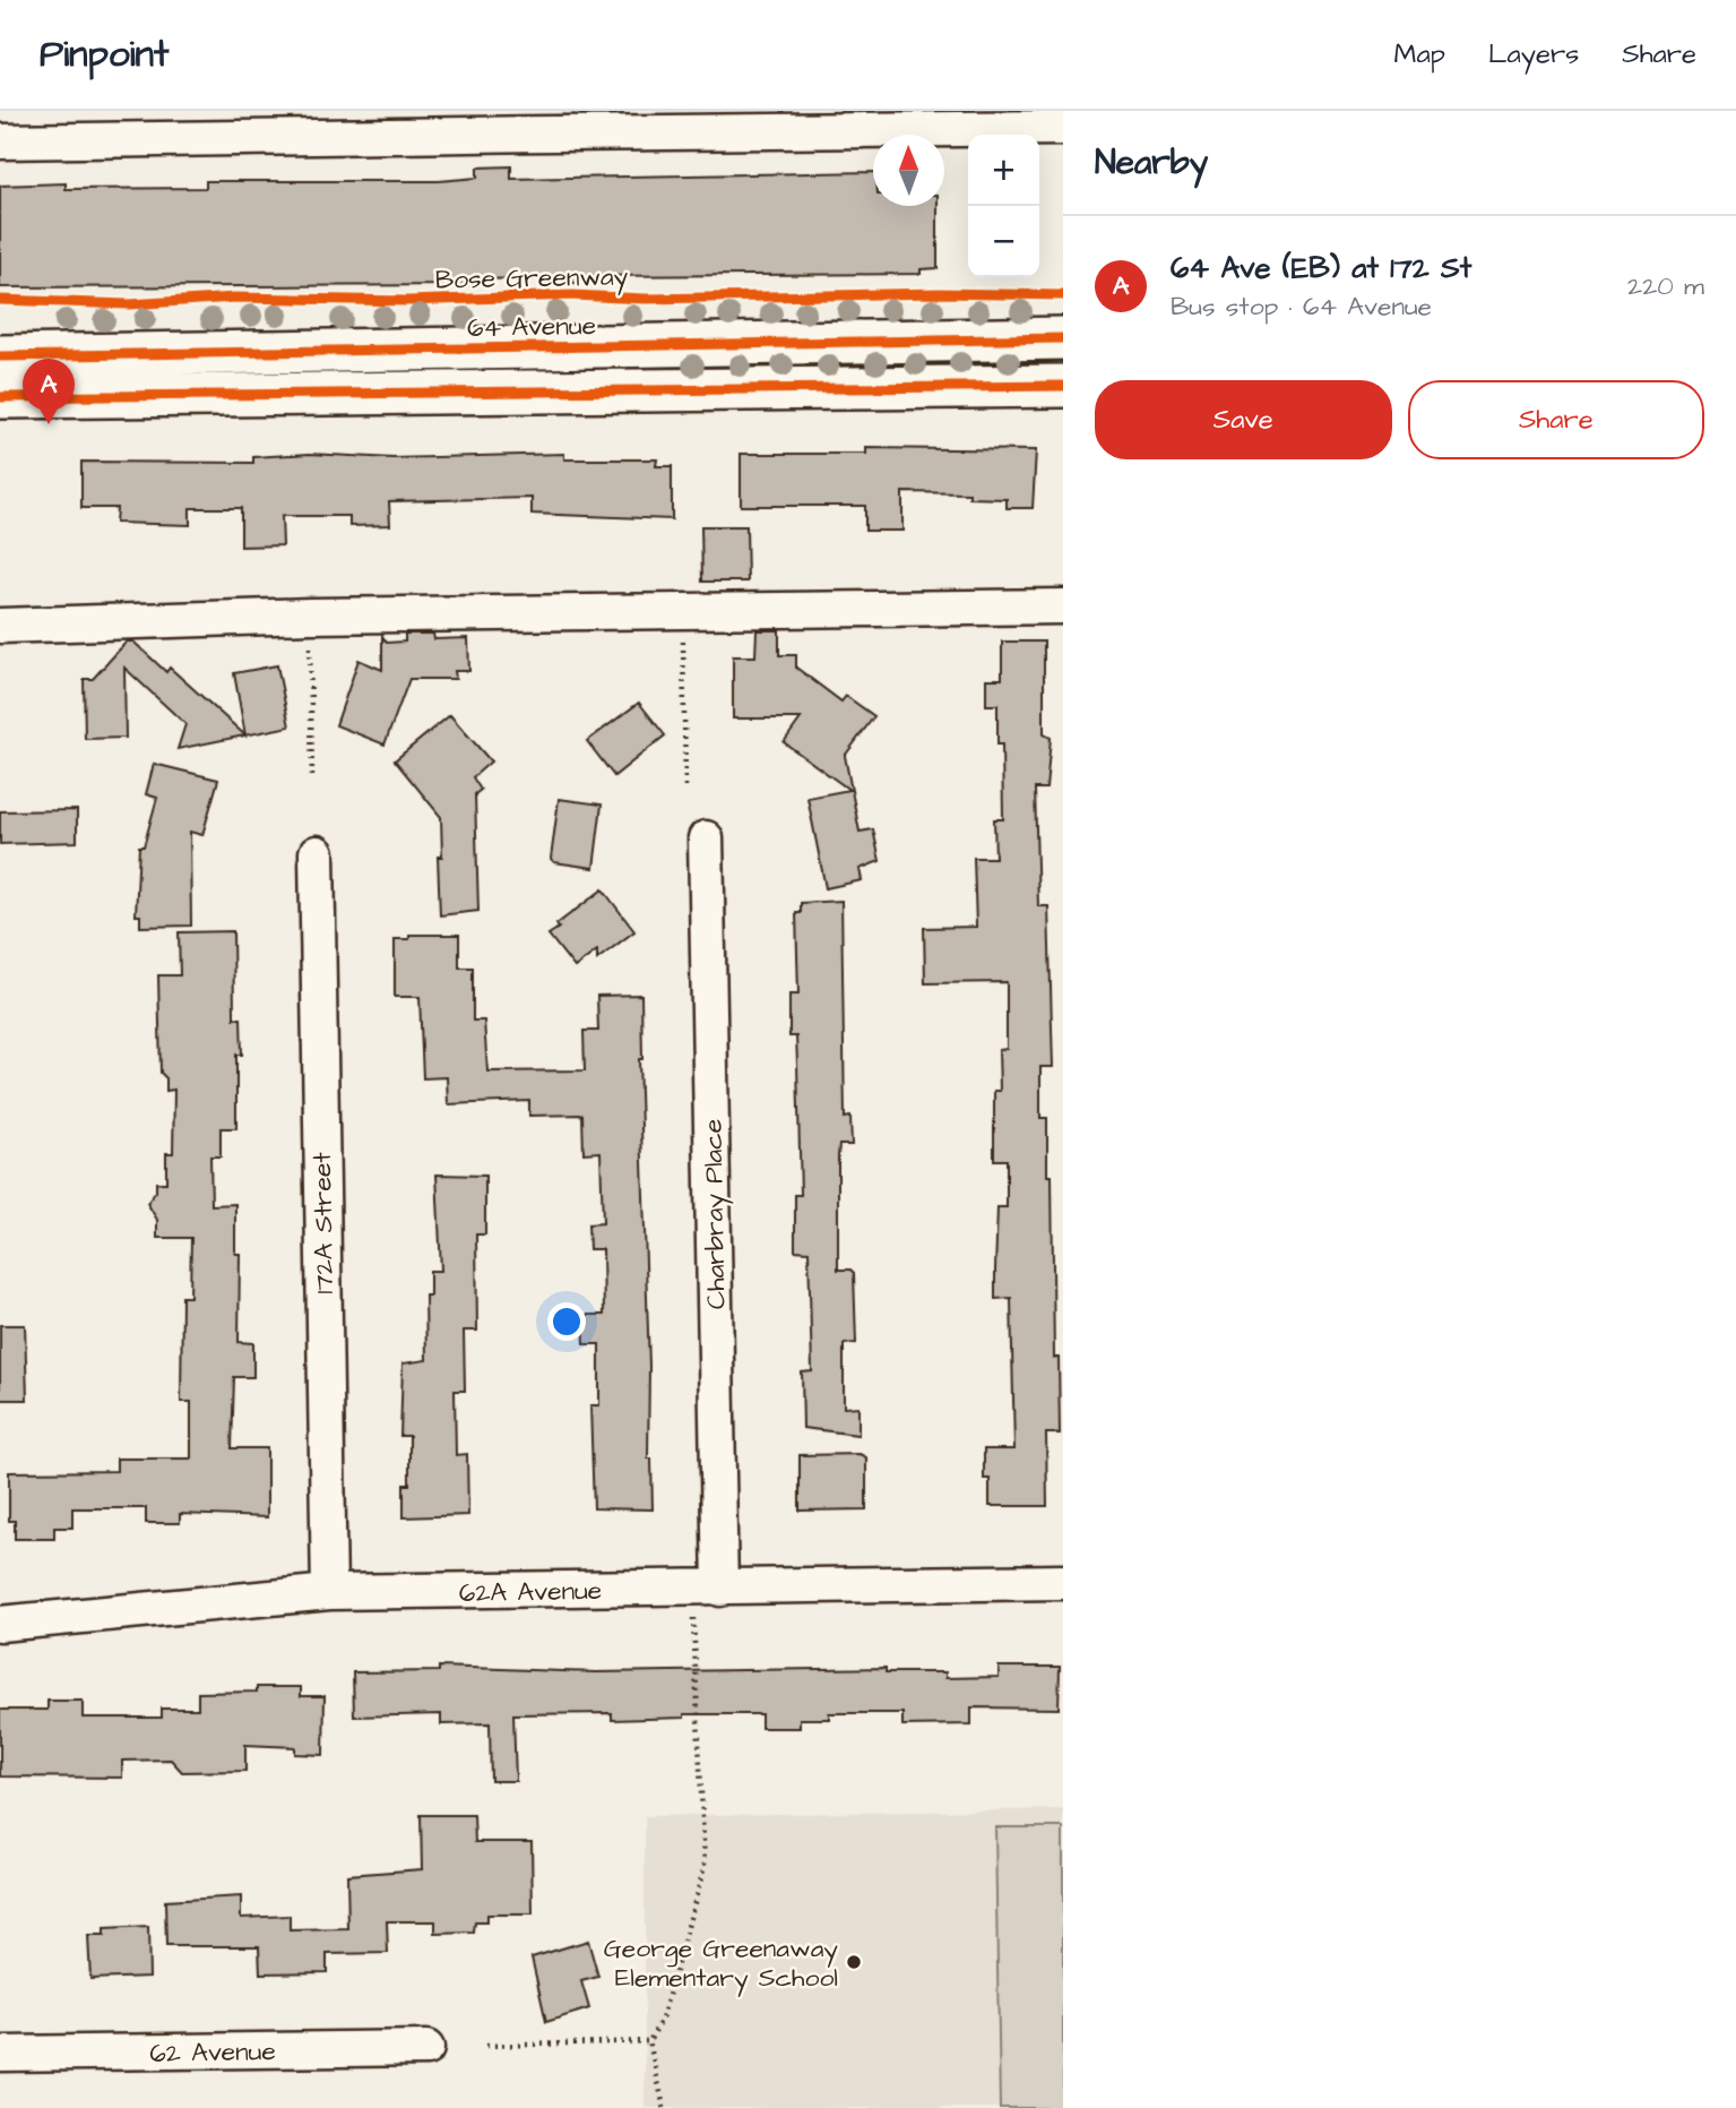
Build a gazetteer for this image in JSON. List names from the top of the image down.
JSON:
{
  "streets": {
    "main road": ["64 Avenue"],
    "street": [
      "Charbray Place",
      "172A Street",
      "62A Avenue",
      "62 Avenue"
    ],
    "cycle path": ["Bose Greenway"]
  },
  "crossings": [
    ["Charbray Place", "62A Avenue"],
    ["172A Street", "62A Avenue"]
  ],
  "places": ["George Greenaway Elementary School"],
  "north": "top",
  "page": {
    "header": "Pinpoint",
    "nav": ["Map", "Layers", "Share"],
    "heading": "Nearby",
    "map_buttons": ["+", "−"],
    "list": [
      {
        "mark": "A",
        "name": "64 Ave (EB) at 172 St",
        "note": "Bus stop · 64 Avenue",
        "value": "220 m"
      }
    ],
    "buttons": ["Save", "Share"],
    "pins": "A"
  }
}
